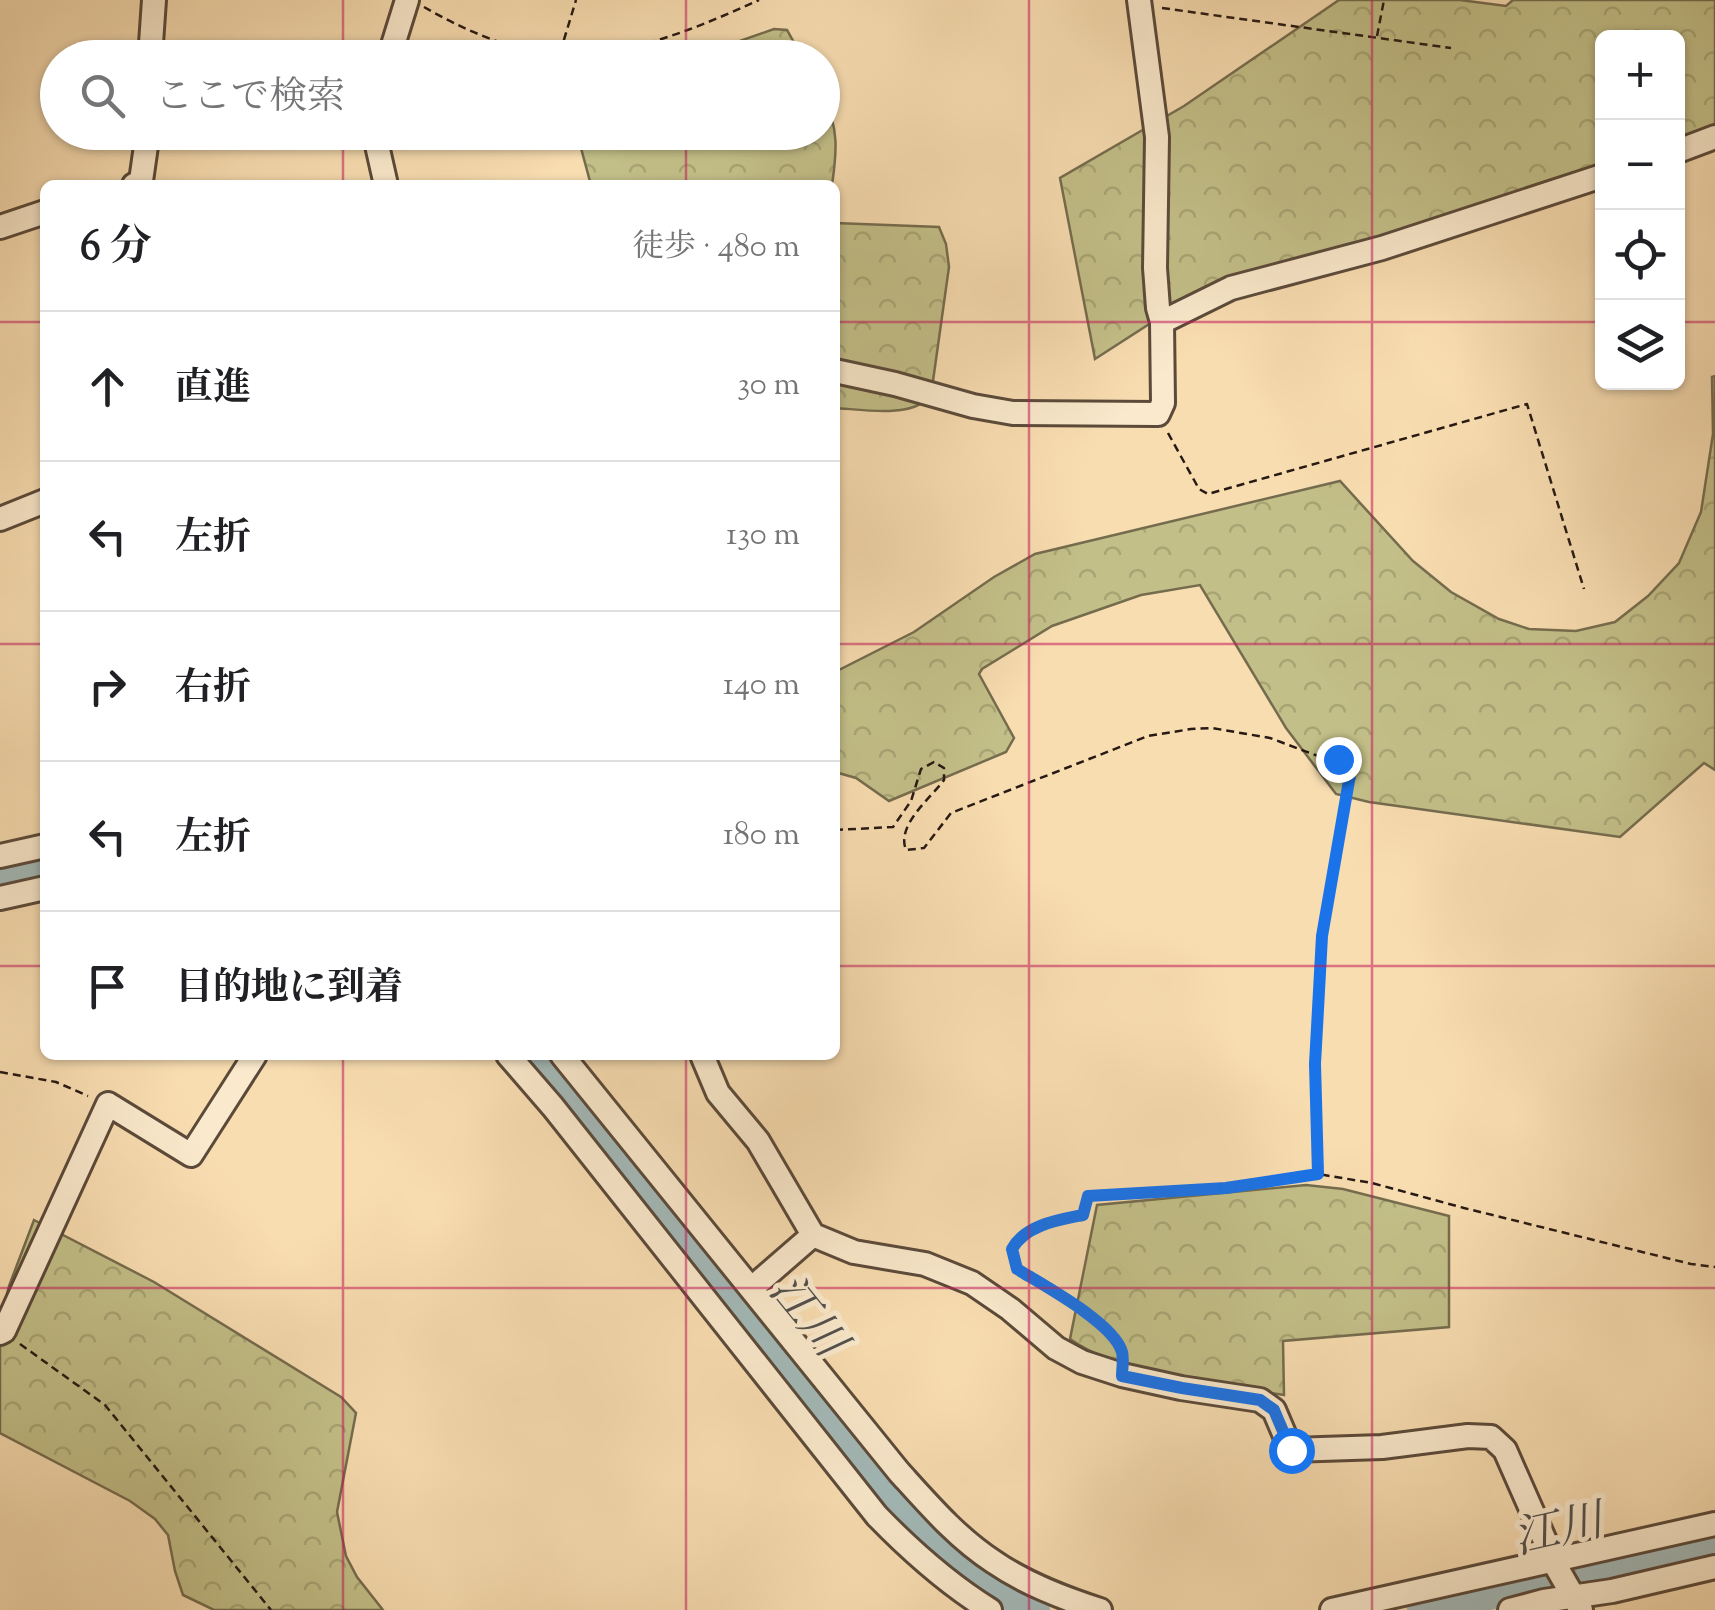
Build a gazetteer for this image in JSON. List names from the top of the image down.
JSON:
{
  "water": ["江川"],
  "page": {
    "map_buttons": ["+", "−"],
    "search": "ここで検索",
    "heading": ["6 分", "徒歩 · 480 m"],
    "list": [
      ["直進", "30 m"],
      ["左折", "130 m"],
      ["右折", "140 m"],
      ["左折", "180 m"],
      "目的地に到着"
    ]
  }
}
